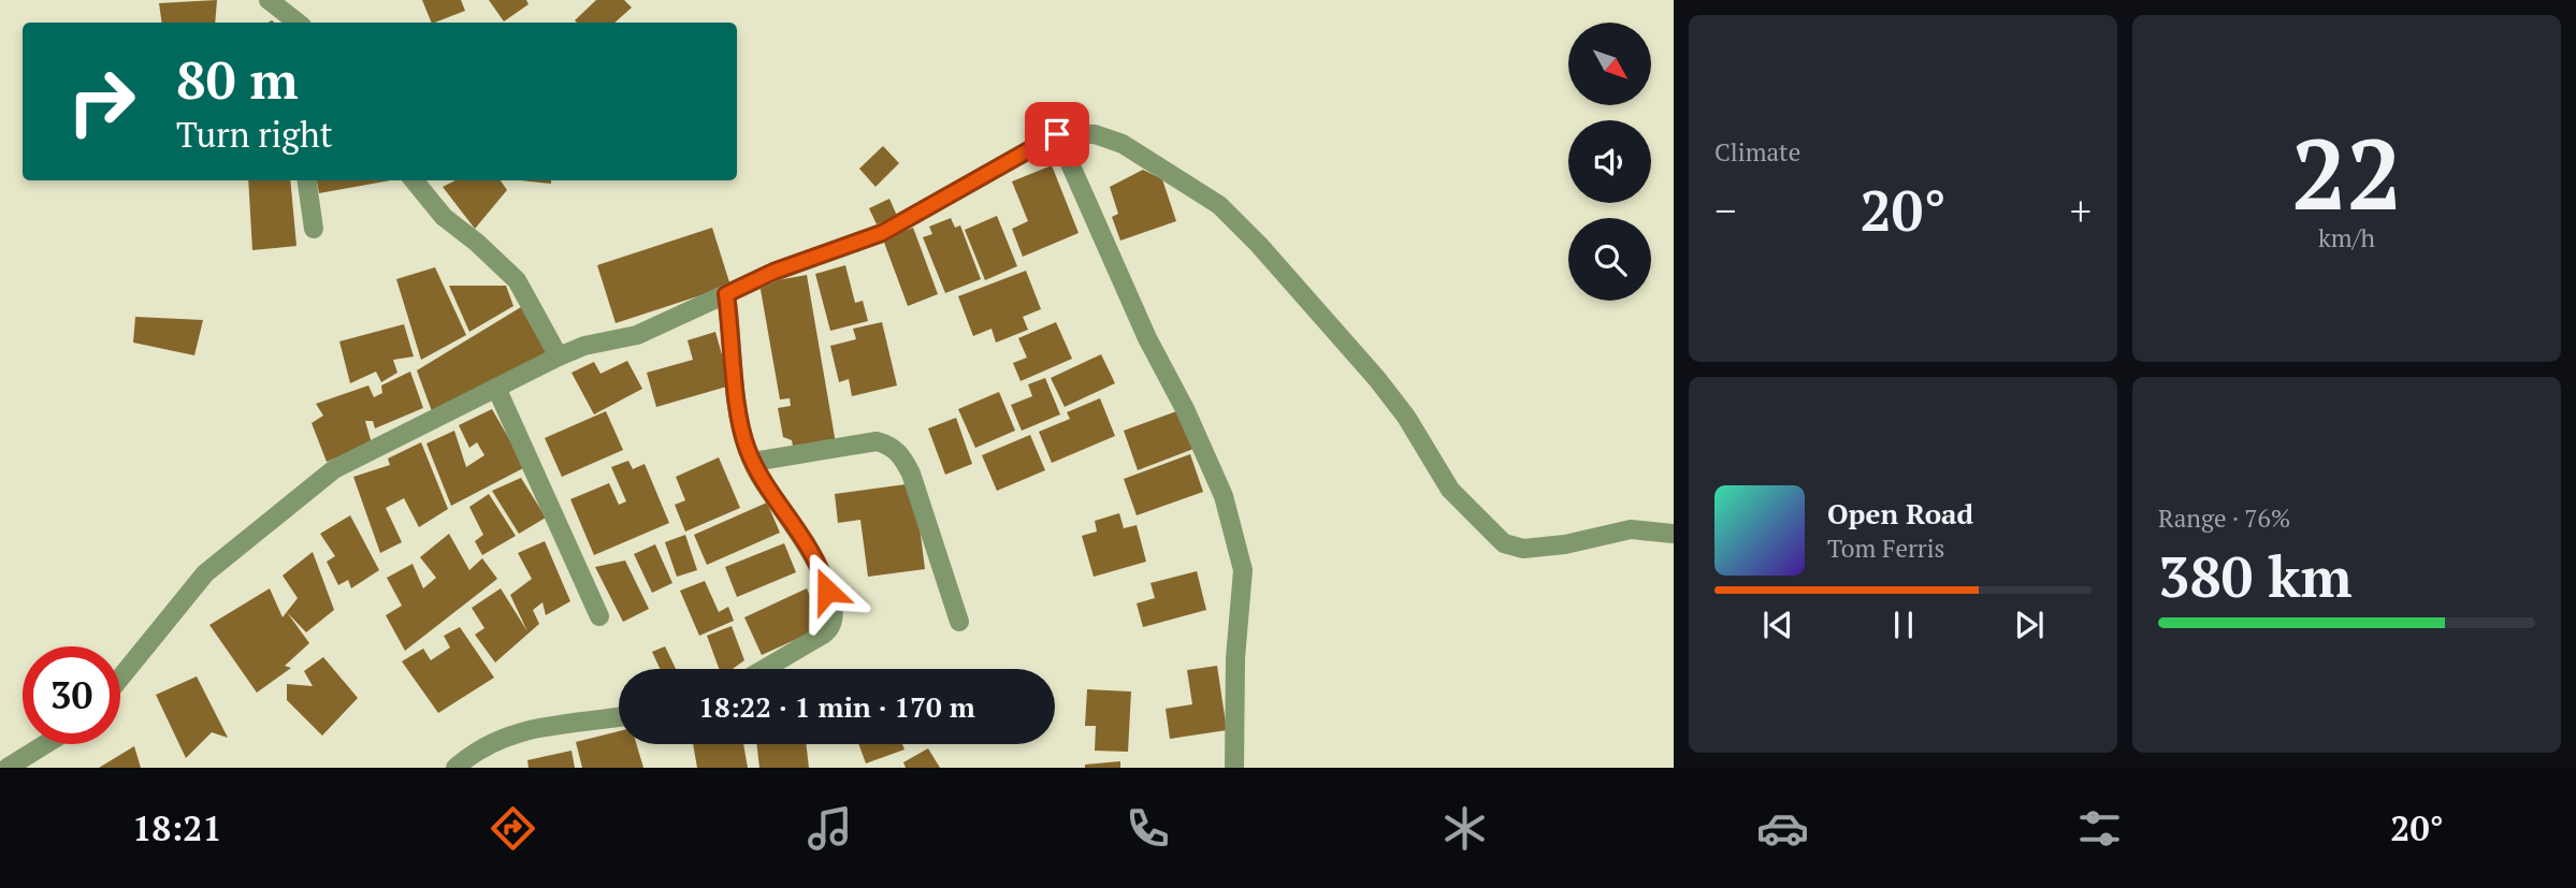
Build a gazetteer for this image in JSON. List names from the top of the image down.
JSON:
{
  "north": "bottom right",
  "page": {
    "tile": [
      "Climate",
      ["22", "km/h"],
      ["Range · 76%", "380 km"]
    ],
    "turn": ["80 m", "Turn right"],
    "heat": ["−", "20°", "+"],
    "song": ["Open Road", "Tom Ferris"],
    "limit": "30",
    "trip": "18:22 · 1 min · 170 m",
    "tabs": ["18:21", "20°"]
  }
}
